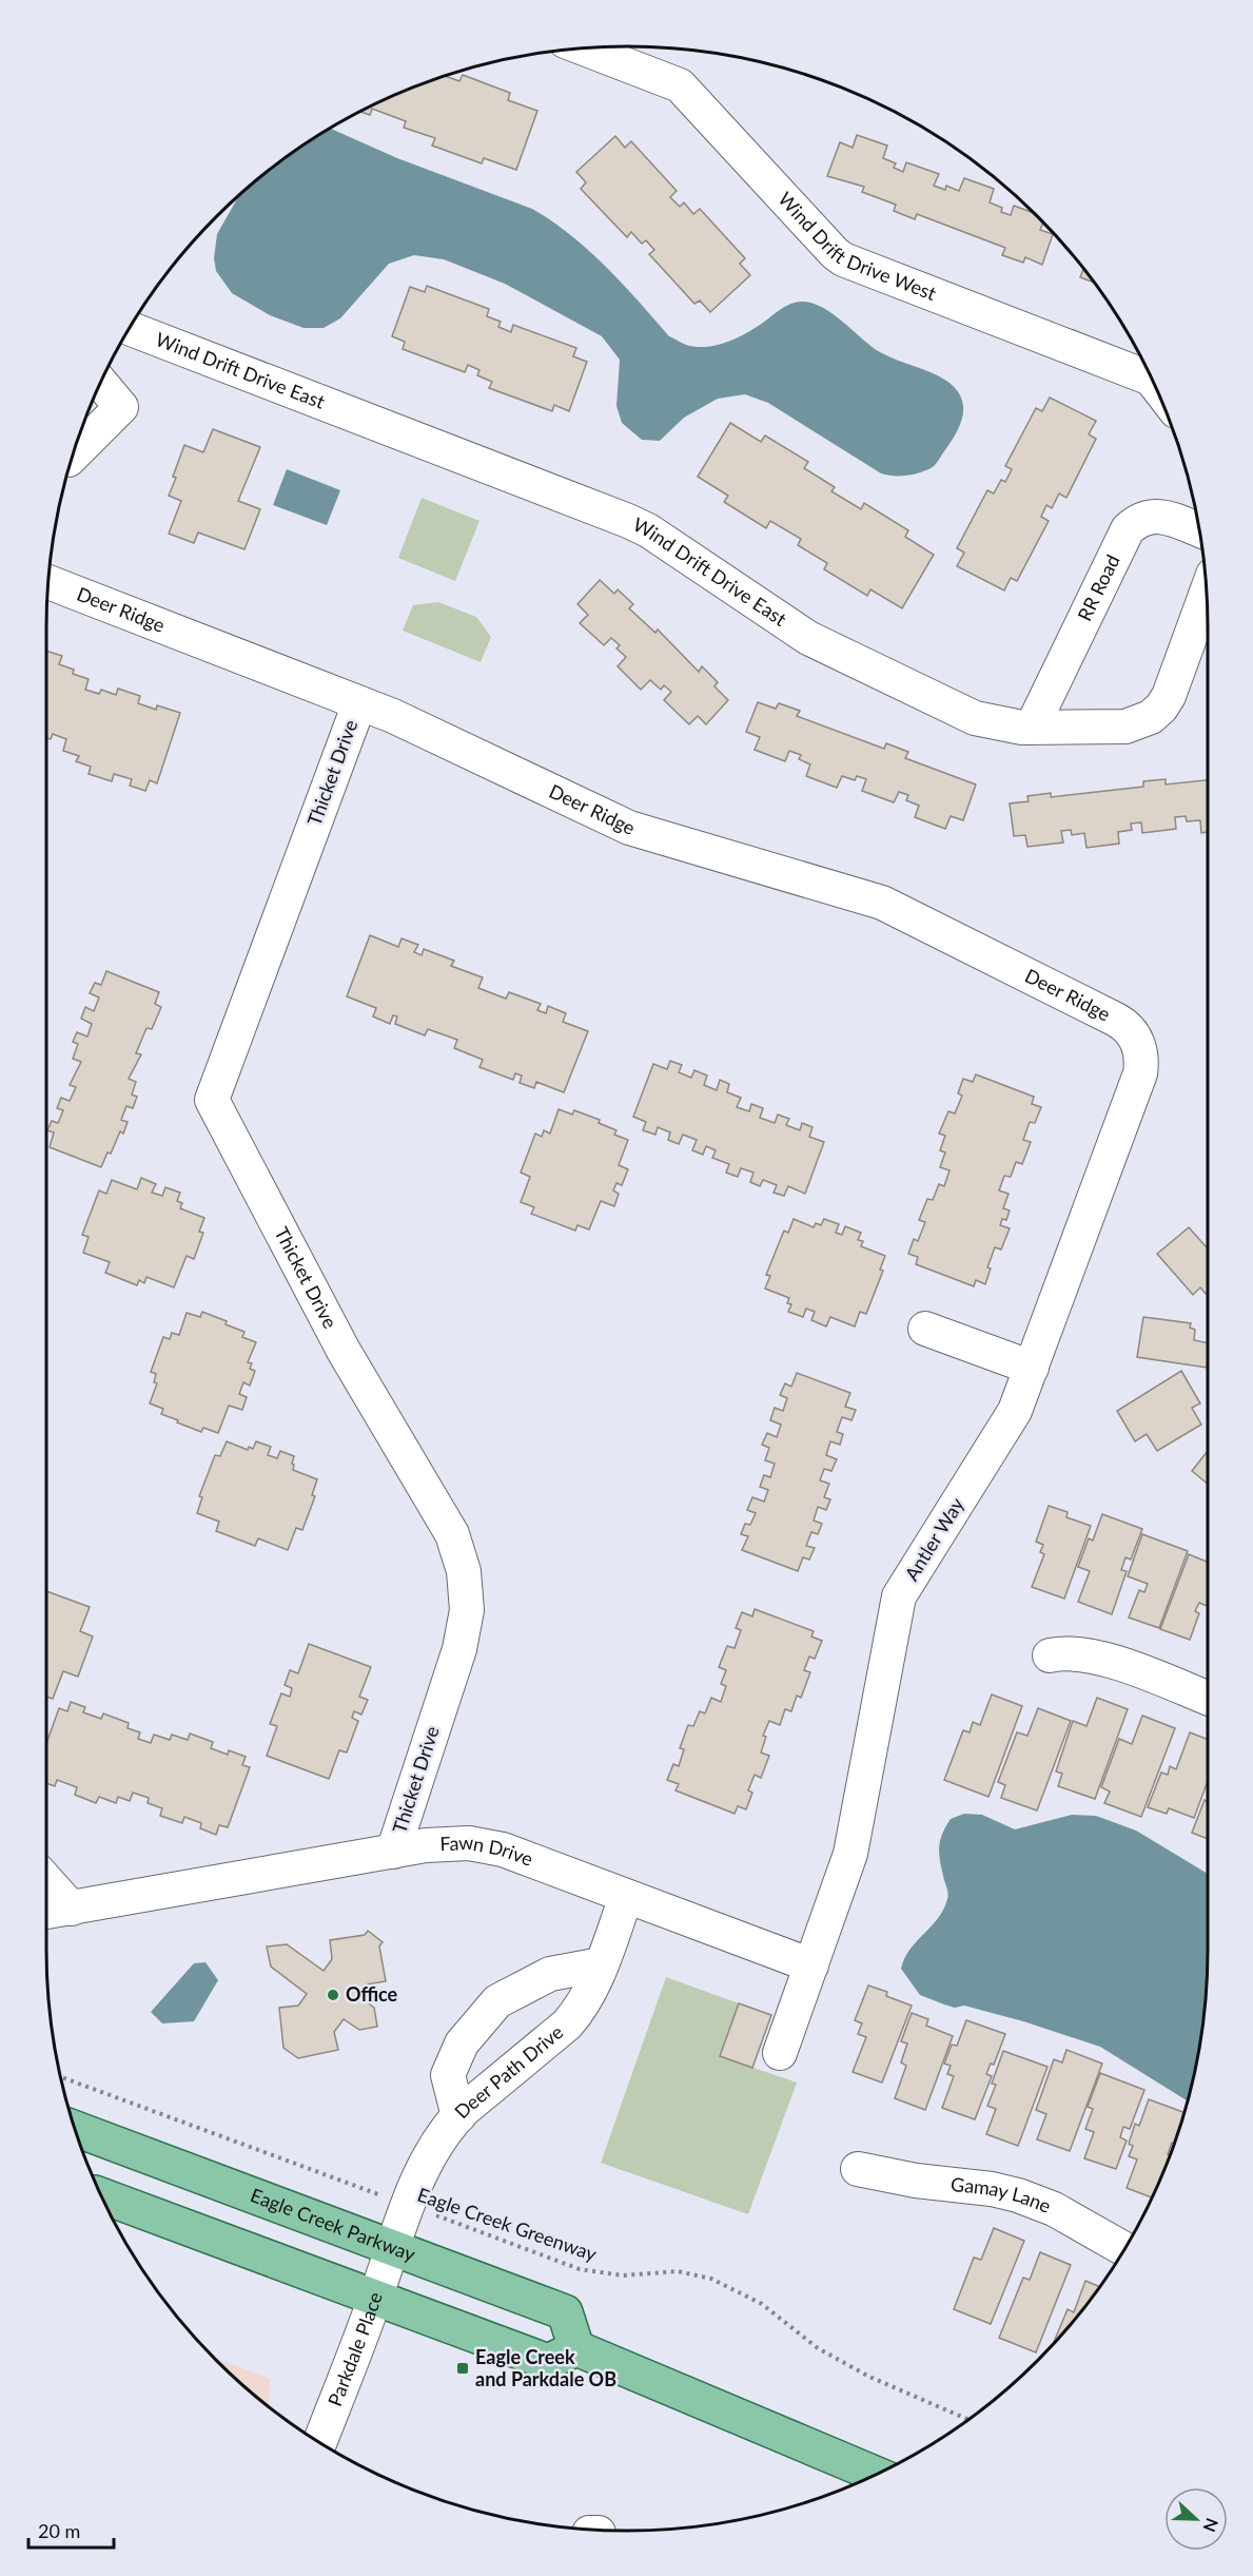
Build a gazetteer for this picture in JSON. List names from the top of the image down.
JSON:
{
  "streets": {
    "main road": ["Eagle Creek Parkway"],
    "street": [
      "Wind Drift Drive West",
      "Wind Drift Drive East",
      "RR Road",
      "Deer Ridge",
      "Thicket Drive",
      "Antler Way",
      "Fawn Drive",
      "Deer Path Drive",
      "Gamay Lane",
      "Parkdale Place"
    ],
    "path": ["Eagle Creek Greenway"]
  },
  "crossings": [
    ["Wind Drift Drive East", "RR Road"],
    ["Deer Ridge", "Thicket Drive"],
    ["Deer Ridge", "Antler Way"],
    ["Thicket Drive", "Fawn Drive"],
    ["Antler Way", "Fawn Drive"],
    ["Fawn Drive", "Deer Path Drive"],
    ["Deer Path Drive", "Eagle Creek Parkway"],
    ["Deer Path Drive", "Eagle Creek Greenway"],
    ["Deer Path Drive", "Parkdale Place"],
    ["Eagle Creek Parkway", "Parkdale Place"]
  ],
  "places": {
    "other": ["Office"],
    "transit": ["Eagle Creek and Parkdale OB"]
  },
  "scale_bar": "20 m",
  "north": "right"
}
